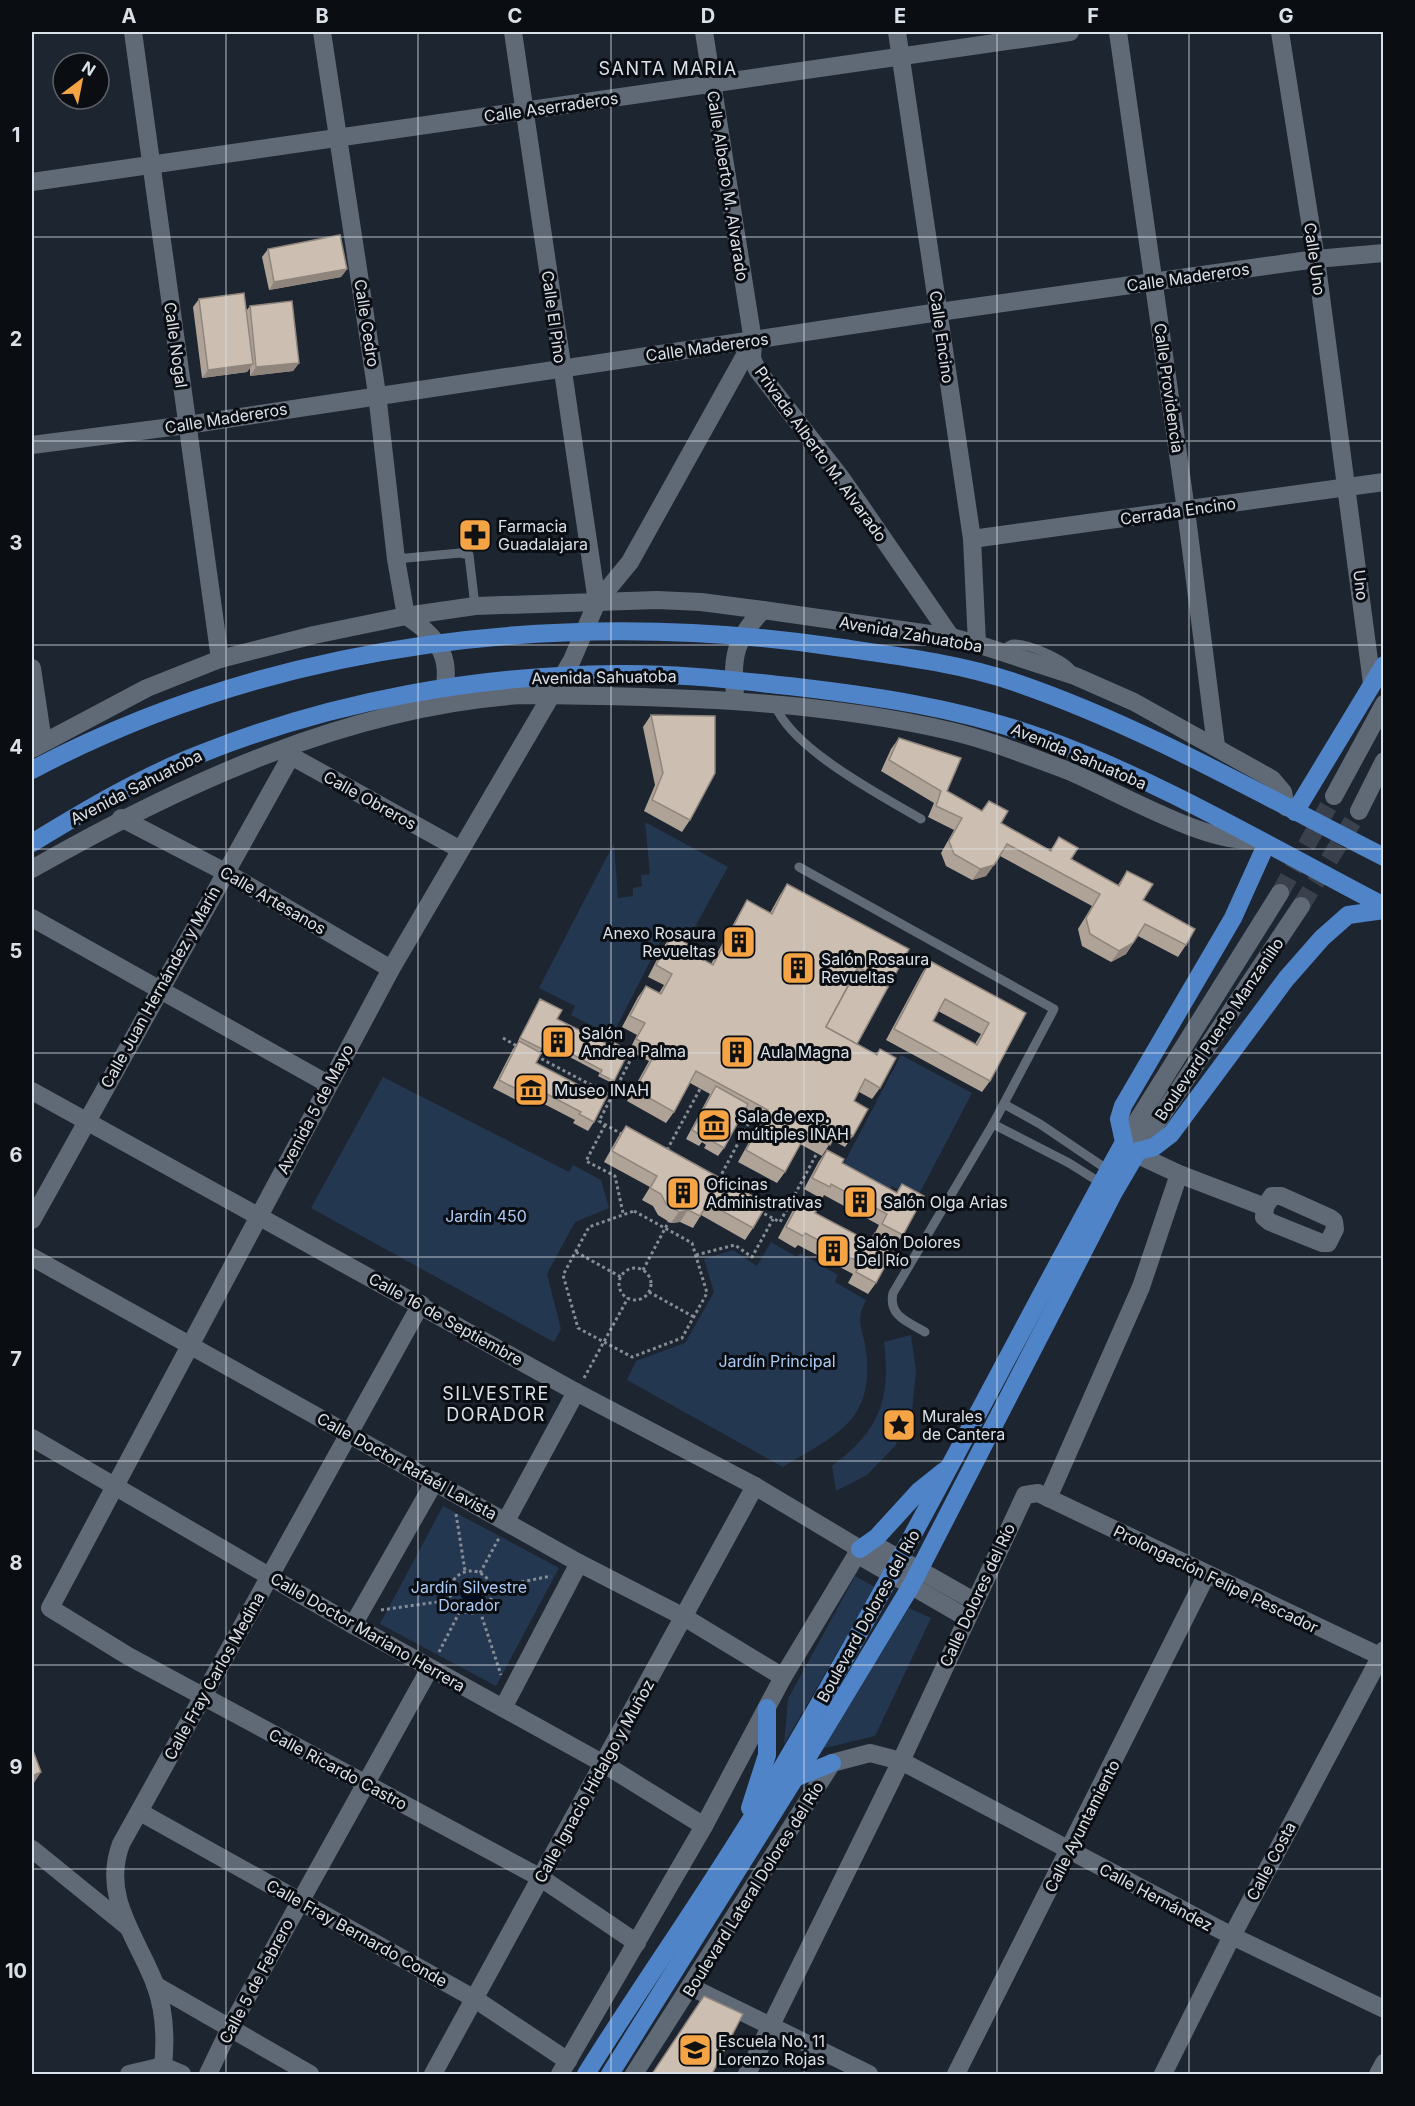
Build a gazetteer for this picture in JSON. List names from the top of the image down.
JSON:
{
  "streets": {
    "main road": ["Avenida Sahuatoba", "Boulevard Dolores del Río"],
    "street": [
      "Calle Aserraderos",
      "Calle Alberto M. Alvarado",
      "Calle Uno",
      "Calle Madereros",
      "Calle El Pino",
      "Calle Cedro",
      "Calle Encino",
      "Calle Nogal",
      "Calle Providencia",
      "Privada Alberto M. Alvarado",
      "Cerrada Encino",
      "Uno",
      "Avenida Zahuatoba",
      "Calle Obreros",
      "Calle Artesanos",
      "Calle Juan Hernández y Marín",
      "Boulevard Puerto Manzanillo",
      "Avenida 5 de Mayo",
      "Calle 16 de Septiembre",
      "Calle Doctor Rafaél Lavista",
      "Prolongación Felipe Pescador",
      "Calle Dolores del Río",
      "Calle Doctor Mariano Herrera",
      "Calle Fray Carlos Medina",
      "Calle Ricardo Castro",
      "Calle Ignacio Hidalgo y Muñoz",
      "Calle Ayuntamiento",
      "Calle Costa",
      "Boulevard Lateral Dolores del Río",
      "Calle Hernández",
      "Calle Fray Bernardo Conde",
      "Calle 5 de Febrero"
    ]
  },
  "crossings": [
    ["Calle Aserraderos", "Calle Alberto M. Alvarado"],
    ["Calle Aserraderos", "Calle El Pino"],
    ["Calle Aserraderos", "Calle Cedro"],
    ["Calle Aserraderos", "Calle Encino"],
    ["Calle Aserraderos", "Calle Nogal"],
    ["Calle Alberto M. Alvarado", "Calle Madereros"],
    ["Calle Alberto M. Alvarado", "Privada Alberto M. Alvarado"],
    ["Calle Uno", "Calle Madereros"],
    ["Calle Uno", "Cerrada Encino"],
    ["Calle Uno", "Uno"],
    ["Calle Madereros", "Calle El Pino"],
    ["Calle Madereros", "Calle Cedro"],
    ["Calle Madereros", "Calle Encino"],
    ["Calle Madereros", "Calle Nogal"],
    ["Calle Madereros", "Calle Providencia"],
    ["Calle Madereros", "Privada Alberto M. Alvarado"],
    ["Calle El Pino", "Privada Alberto M. Alvarado"],
    ["Calle El Pino", "Avenida Zahuatoba"],
    ["Calle El Pino", "Avenida 5 de Mayo"],
    ["Calle Encino", "Cerrada Encino"],
    ["Calle Encino", "Avenida Zahuatoba"],
    ["Calle Providencia", "Cerrada Encino"],
    ["Calle Providencia", "Avenida Zahuatoba"],
    ["Privada Alberto M. Alvarado", "Avenida Zahuatoba"],
    ["Privada Alberto M. Alvarado", "Avenida 5 de Mayo"],
    ["Cerrada Encino", "Uno"],
    ["Avenida Zahuatoba", "Avenida 5 de Mayo"],
    ["Avenida Sahuatoba", "Calle Obreros"],
    ["Avenida Sahuatoba", "Calle Artesanos"],
    ["Avenida Sahuatoba", "Calle Juan Hernández y Marín"],
    ["Avenida Sahuatoba", "Avenida 5 de Mayo"],
    ["Calle Obreros", "Calle Juan Hernández y Marín"],
    ["Calle Obreros", "Avenida 5 de Mayo"],
    ["Calle Artesanos", "Calle Juan Hernández y Marín"],
    ["Calle Artesanos", "Avenida 5 de Mayo"],
    ["Calle Juan Hernández y Marín", "Calle 16 de Septiembre"],
    ["Boulevard Puerto Manzanillo", "Boulevard Dolores del Río"],
    ["Avenida 5 de Mayo", "Calle 16 de Septiembre"],
    ["Avenida 5 de Mayo", "Calle Doctor Rafaél Lavista"],
    ["Avenida 5 de Mayo", "Calle Doctor Mariano Herrera"],
    ["Avenida 5 de Mayo", "Calle Ricardo Castro"],
    ["Calle 16 de Septiembre", "Calle Dolores del Río"],
    ["Calle 16 de Septiembre", "Boulevard Dolores del Río"],
    ["Calle 16 de Septiembre", "Calle Fray Carlos Medina"],
    ["Calle 16 de Septiembre", "Calle Ignacio Hidalgo y Muñoz"],
    ["Calle Doctor Rafaél Lavista", "Calle Fray Carlos Medina"],
    ["Calle Doctor Rafaél Lavista", "Calle Ignacio Hidalgo y Muñoz"],
    ["Prolongación Felipe Pescador", "Calle Dolores del Río"],
    ["Prolongación Felipe Pescador", "Calle Ayuntamiento"],
    ["Prolongación Felipe Pescador", "Calle Costa"],
    ["Calle Dolores del Río", "Boulevard Lateral Dolores del Río"],
    ["Calle Dolores del Río", "Calle Hernández"],
    ["Calle Doctor Mariano Herrera", "Calle Fray Carlos Medina"],
    ["Calle Doctor Mariano Herrera", "Calle Ignacio Hidalgo y Muñoz"],
    ["Calle Doctor Mariano Herrera", "Calle 5 de Febrero"],
    ["Calle Fray Carlos Medina", "Calle Ricardo Castro"],
    ["Calle Fray Carlos Medina", "Calle Fray Bernardo Conde"],
    ["Calle Ricardo Castro", "Calle Ignacio Hidalgo y Muñoz"],
    ["Calle Ricardo Castro", "Calle 5 de Febrero"],
    ["Calle Ignacio Hidalgo y Muñoz", "Calle Fray Bernardo Conde"],
    ["Calle Ayuntamiento", "Calle Hernández"],
    ["Calle Costa", "Calle Hernández"],
    ["Boulevard Lateral Dolores del Río", "Calle Hernández"],
    ["Calle Fray Bernardo Conde", "Calle 5 de Febrero"]
  ],
  "districts": ["SANTA MARIA", "SILVESTRE DORADOR"],
  "parks": ["Jardín 450", "Jardín Principal", "Jardín Silvestre Dorador"],
  "places": {
    "pharmacy": ["Farmacia Guadalajara"],
    "building": [
      "Anexo Rosaura Revueltas",
      "Salón Rosaura Revueltas",
      "Salón Andrea Palma",
      "Aula Magna",
      "Oficinas Administrativas",
      "Salón Olga Arias",
      "Salón Dolores Del Río"
    ],
    "museum": ["Museo INAH", "Sala de exp. múltiples INAH"],
    "place": ["Murales de Cantera"],
    "school or university": ["Escuela No. 11 Lorenzo Rojas"]
  },
  "north": "top right",
  "grid": {
    "columns": [
      "A",
      "B",
      "C",
      "D",
      "E",
      "F",
      "G"
    ],
    "rows": [
      "1",
      "2",
      "3",
      "4",
      "5",
      "6",
      "7",
      "8",
      "9",
      "10"
    ]
  }
}
